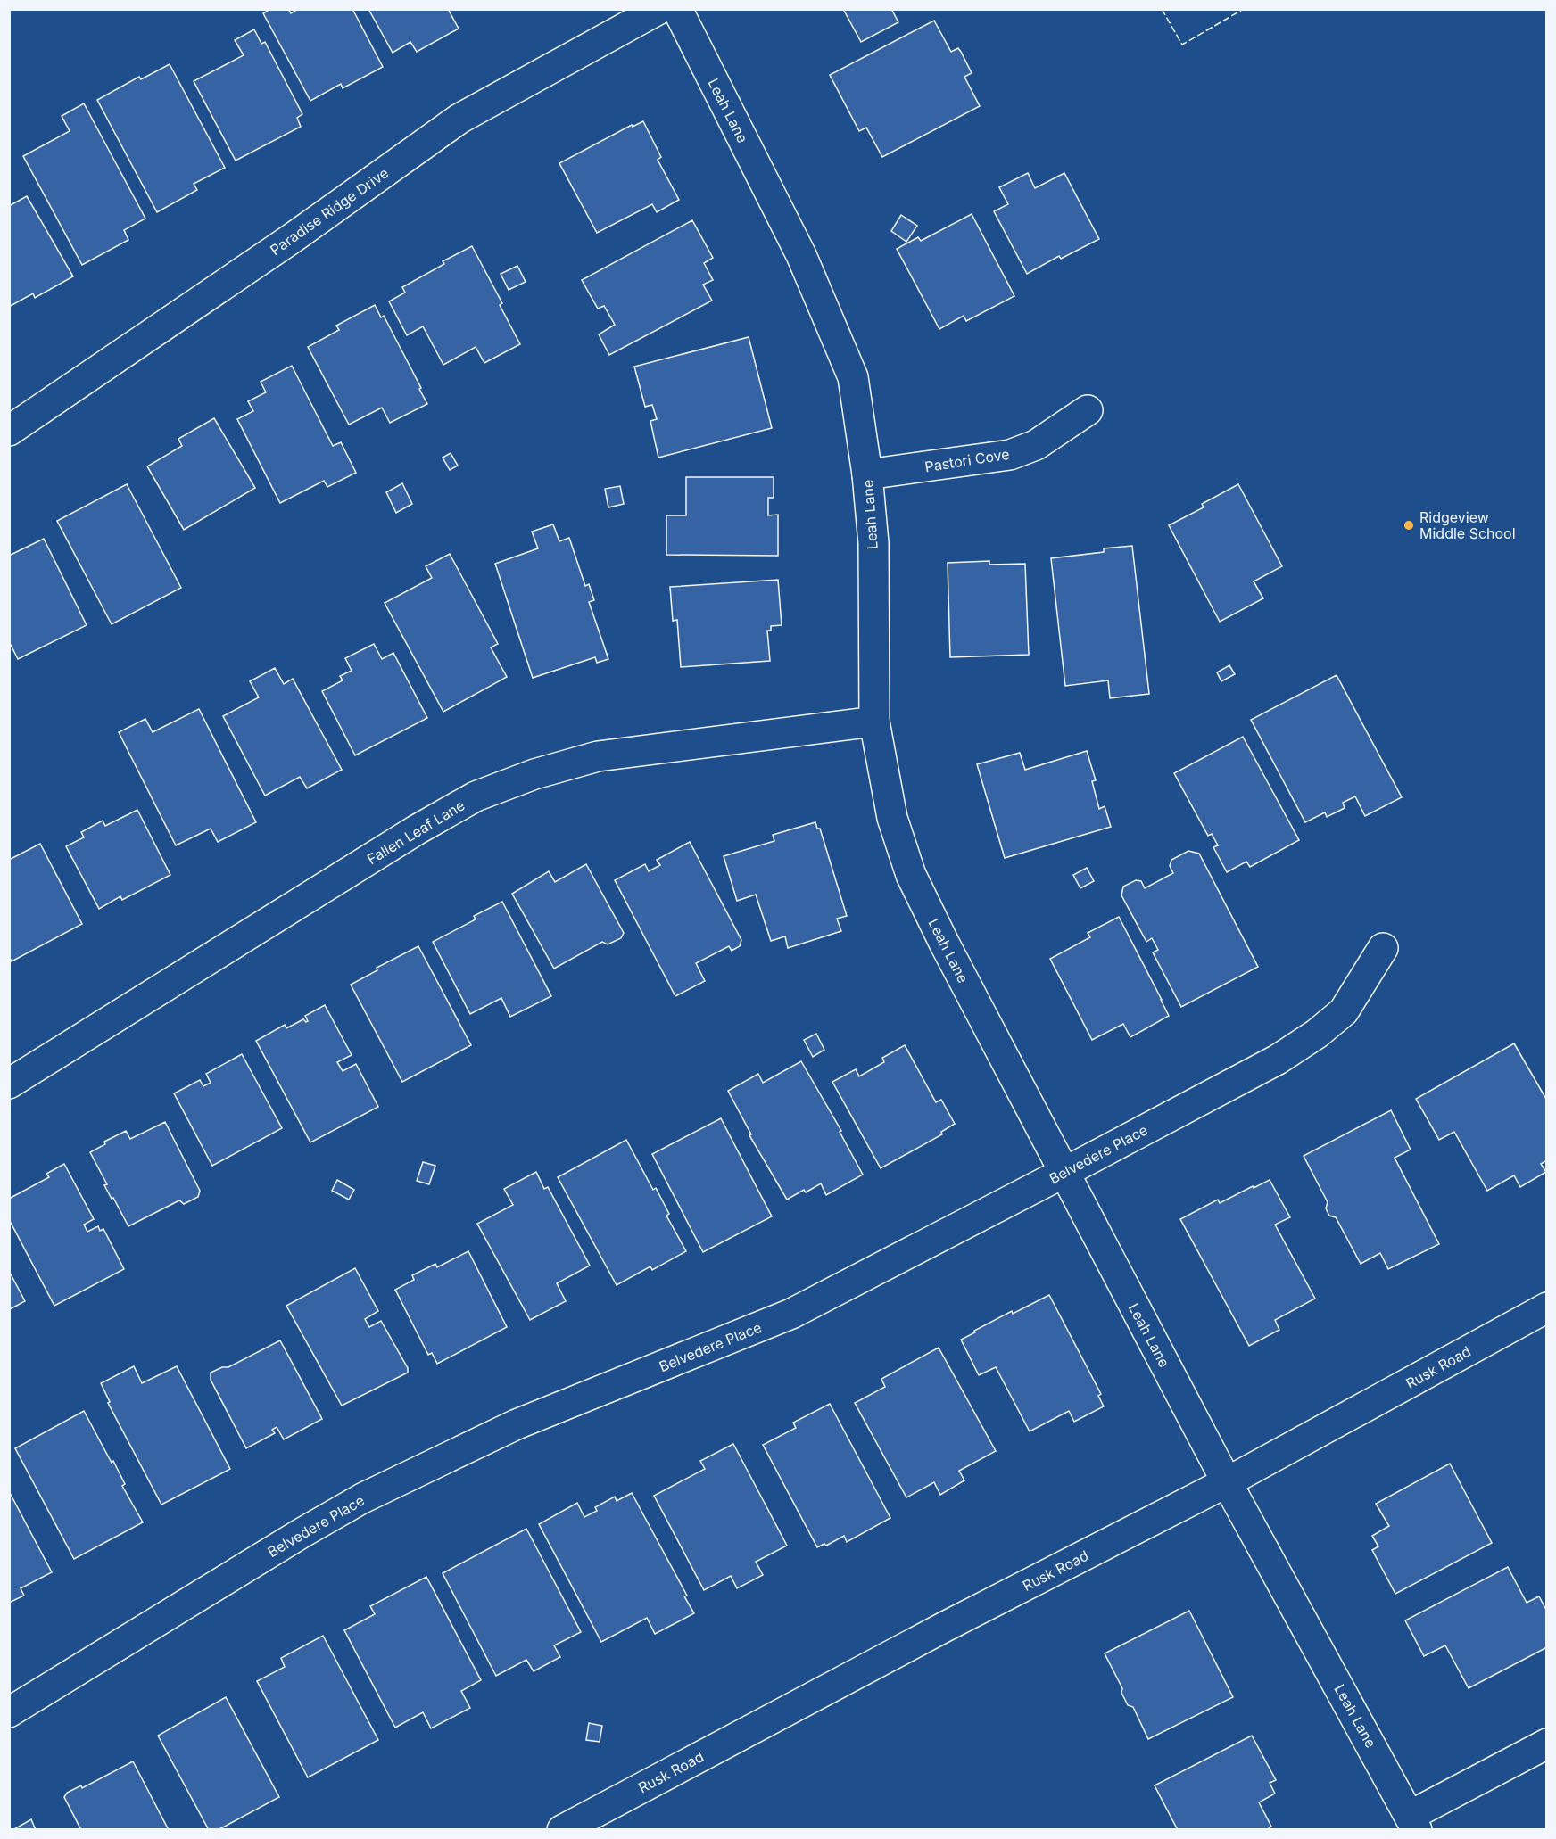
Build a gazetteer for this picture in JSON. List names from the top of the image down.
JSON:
{
  "streets": {
    "street": [
      "Leah Lane",
      "Paradise Ridge Drive",
      "Pastori Cove",
      "Fallen Leaf Lane",
      "Belvedere Place",
      "Rusk Road"
    ]
  },
  "crossings": [
    ["Leah Lane", "Pastori Cove"],
    ["Leah Lane", "Fallen Leaf Lane"],
    ["Leah Lane", "Belvedere Place"],
    ["Leah Lane", "Rusk Road"]
  ],
  "places": ["Ridgeview Middle School"]
}
